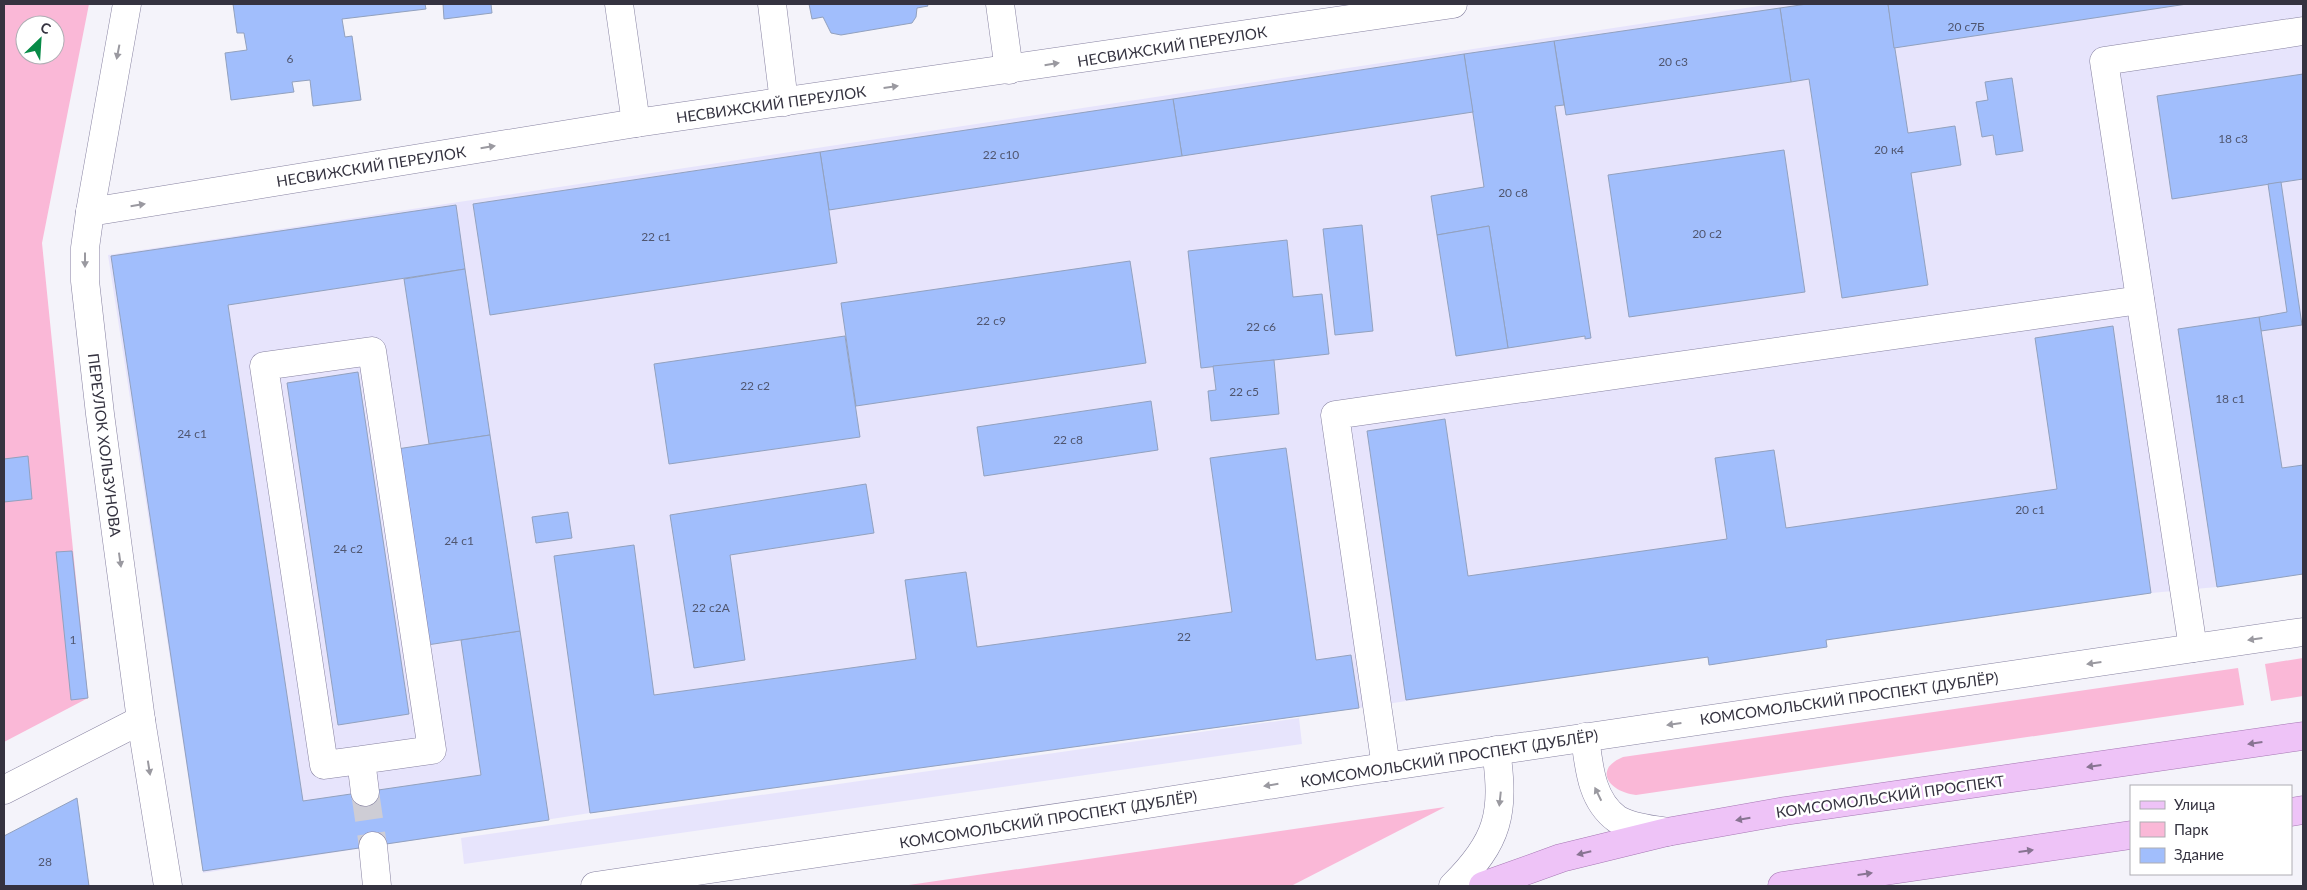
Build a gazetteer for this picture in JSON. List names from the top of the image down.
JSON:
{
  "streets": {
    "main road": ["КОМСОМОЛЬСКИЙ ПРОСПЕКТ"],
    "street": ["НЕСВИЖСКИЙ ПЕРЕУЛОК", "ПЕРЕУЛОК ХОЛЬЗУНОВА", "КОМСОМОЛЬСКИЙ ПРОСПЕКТ (ДУБЛЁР)"]
  },
  "crossings": [
    ["НЕСВИЖСКИЙ ПЕРЕУЛОК", "ПЕРЕУЛОК ХОЛЬЗУНОВА"]
  ],
  "one_way": ["НЕСВИЖСКИЙ ПЕРЕУЛОК", "ПЕРЕУЛОК ХОЛЬЗУНОВА", "КОМСОМОЛЬСКИЙ ПРОСПЕКТ (ДУБЛЁР)"],
  "house_numbers": [
    "20 с7Б",
    "6",
    "20 с3",
    "18 с3",
    "20 к4",
    "22 с10",
    "20 с8",
    "20 с2",
    "22 с1",
    "22 с9",
    "22 с6",
    "22 с2",
    "22 с5",
    "18 с1",
    "24 с1",
    "22 с8",
    "20 с1",
    "24 с1",
    "24 с2",
    "22 с2А",
    "22",
    "1",
    "28"
  ],
  "legend": ["Улица", "Парк", "Здание"],
  "north": "top right"
}
